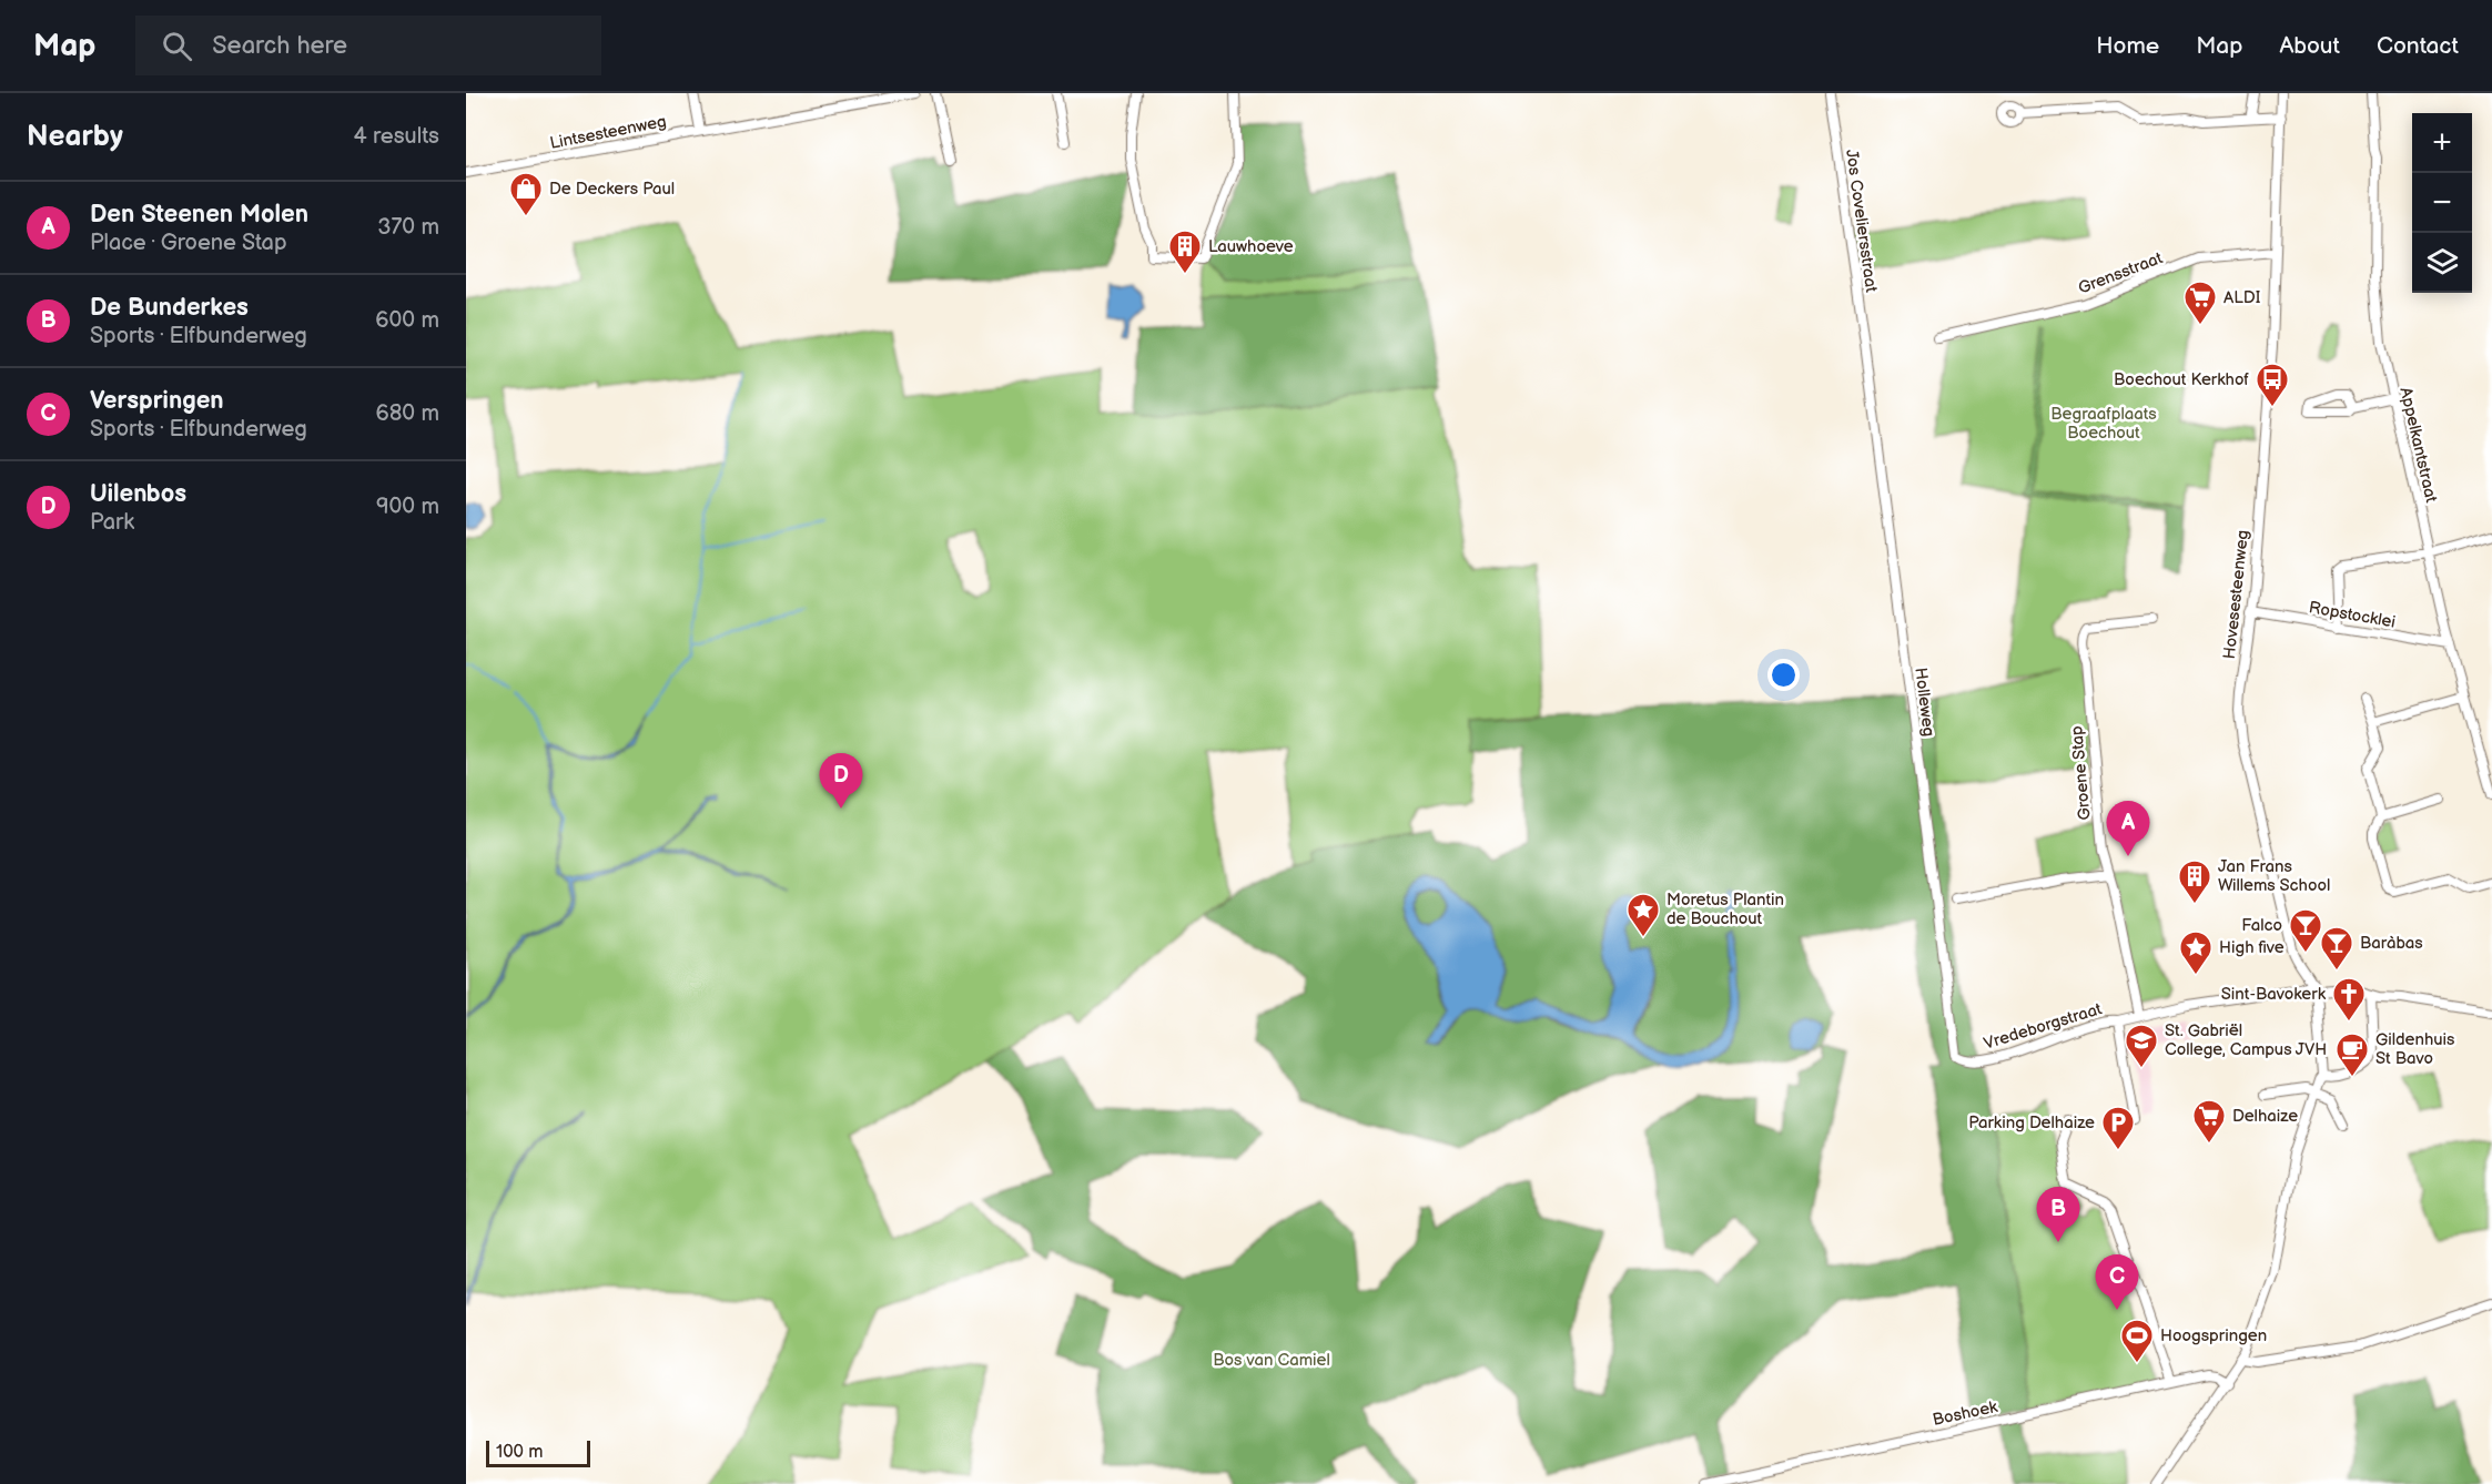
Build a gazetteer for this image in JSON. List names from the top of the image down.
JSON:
{
  "streets": {
    "street": [
      "Lintsesteenweg",
      "Jos Coveliersstraat",
      "Grensstraat",
      "Appelkantstraat",
      "Hovesesteenweg",
      "Ropstocklei",
      "Holleweg",
      "Groene Stap",
      "Vredeborgstraat",
      "Boshoek"
    ]
  },
  "crossings": [
    ["Jos Coveliersstraat", "Holleweg"],
    ["Grensstraat", "Hovesesteenweg"],
    ["Appelkantstraat", "Ropstocklei"],
    ["Hovesesteenweg", "Ropstocklei"],
    ["Hovesesteenweg", "Vredeborgstraat"],
    ["Holleweg", "Vredeborgstraat"],
    ["Groene Stap", "Vredeborgstraat"]
  ],
  "parks": ["Begraafplaats Boechout", "Bos van Camiel"],
  "places": {
    "shop": ["De Deckers Paul"],
    "building": ["Lauwhoeve", "Jan Frans Willems School"],
    "supermarket": ["ALDI", "Delhaize"],
    "bus stop": ["Boechout Kerkhof"],
    "place": ["Moretus Plantin de Bouchout", "High five"],
    "bar": ["Falco", "Baràbas"],
    "church": ["Sint-Bavokerk"],
    "school or university": ["St. Gabriël College, Campus JVH"],
    "cafe": ["Gildenhuis St Bavo"],
    "parking": ["Parking Delhaize"],
    "sports": ["Hoogspringen"]
  },
  "scale_bar": "100 m",
  "page": {
    "header": "Map",
    "search": "Search here",
    "nav": [
      "Home",
      "Map",
      "About",
      "Contact"
    ],
    "heading": ["Nearby", "4 results"],
    "map_buttons": ["+", "−"],
    "list": [
      {
        "mark": "A",
        "name": "Den Steenen Molen",
        "note": "Place · Groene Stap",
        "value": "370 m"
      },
      {
        "mark": "B",
        "name": "De Bunderkes",
        "note": "Sports · Elfbunderweg",
        "value": "600 m"
      },
      {
        "mark": "C",
        "name": "Verspringen",
        "note": "Sports · Elfbunderweg",
        "value": "680 m"
      },
      {
        "mark": "D",
        "name": "Uilenbos",
        "note": "Park",
        "value": "900 m"
      }
    ],
    "pins": [
      "D",
      "A",
      "B",
      "C"
    ],
    "scale": "100 m"
  }
}
